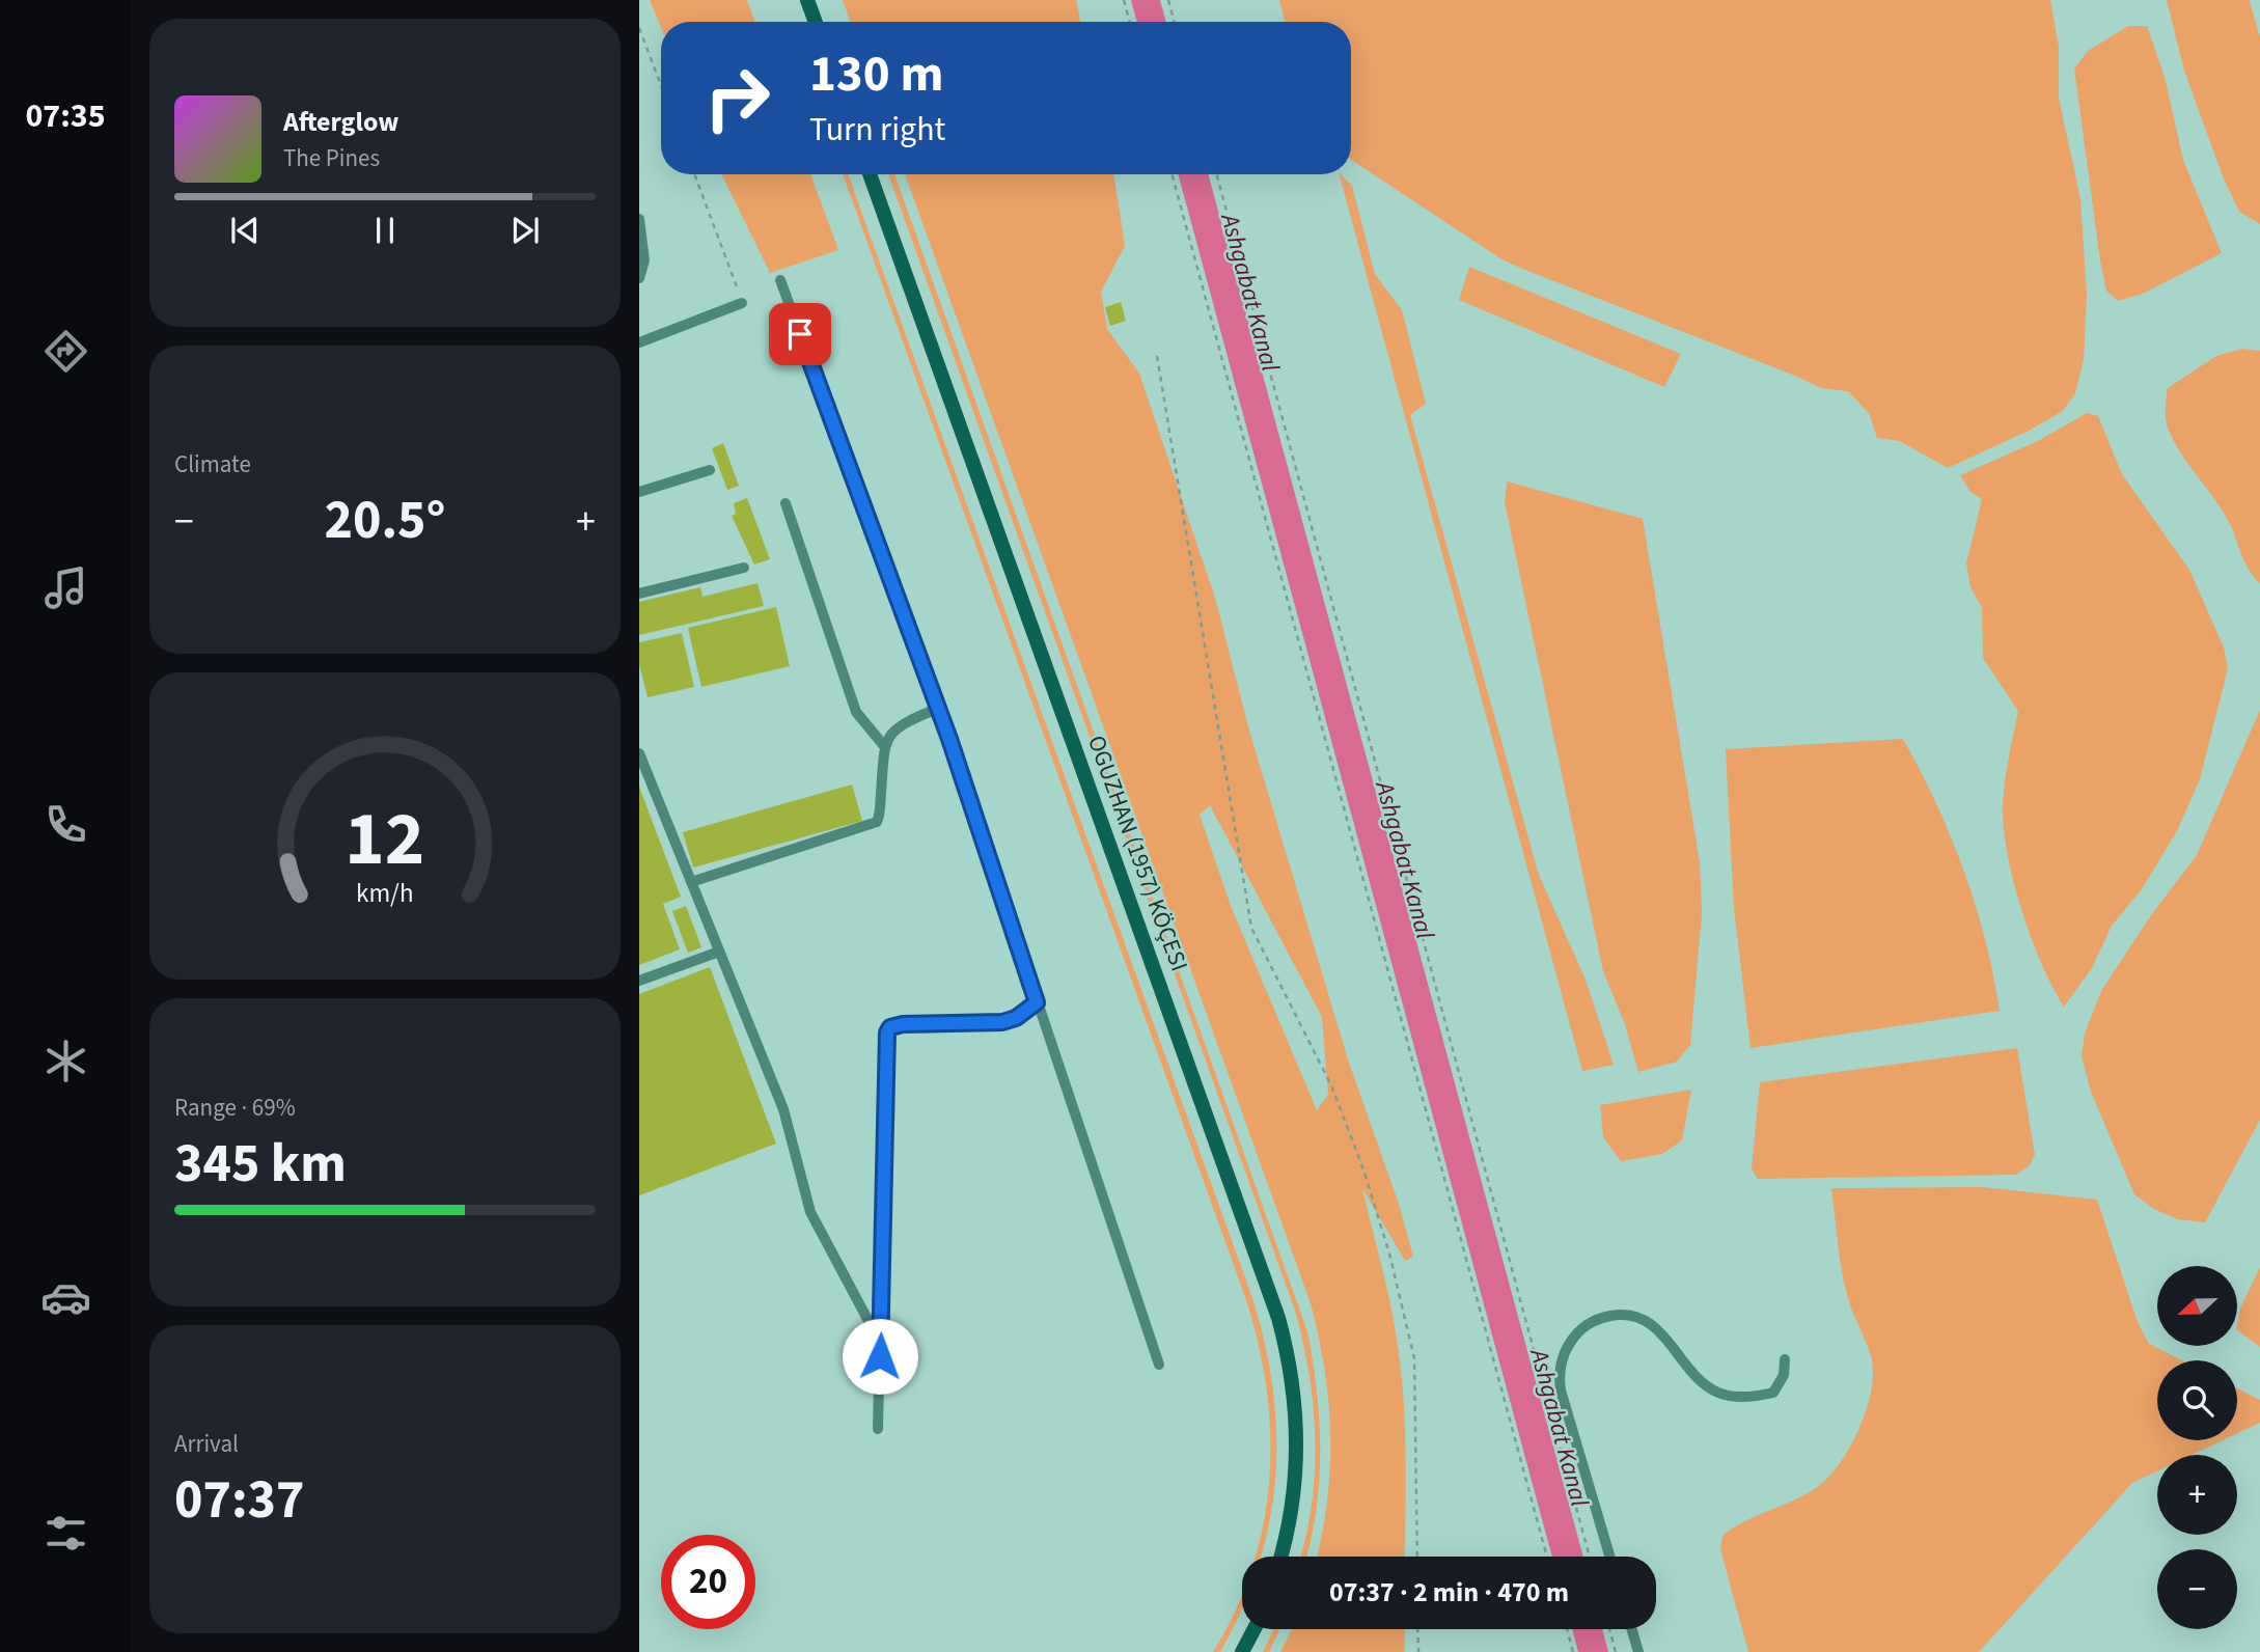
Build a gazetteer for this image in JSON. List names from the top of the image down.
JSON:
{
  "streets": {
    "main road": ["OGUZHAN (1957) KÖÇESI"]
  },
  "water": ["Ashgabat Kanal"],
  "north": "left",
  "page": {
    "tabs": "07:35",
    "turn": ["130 m", "Turn right"],
    "song": ["Afterglow", "The Pines"],
    "tile": [
      "Climate",
      ["Range · 69%", "345 km"],
      ["Arrival", "07:37"]
    ],
    "heat": ["−", "20.5°", "+"],
    "map_buttons": ["+", "−"],
    "limit": "20",
    "trip": "07:37 · 2 min · 470 m",
    "gauge": ["12", "km/h"]
  }
}
